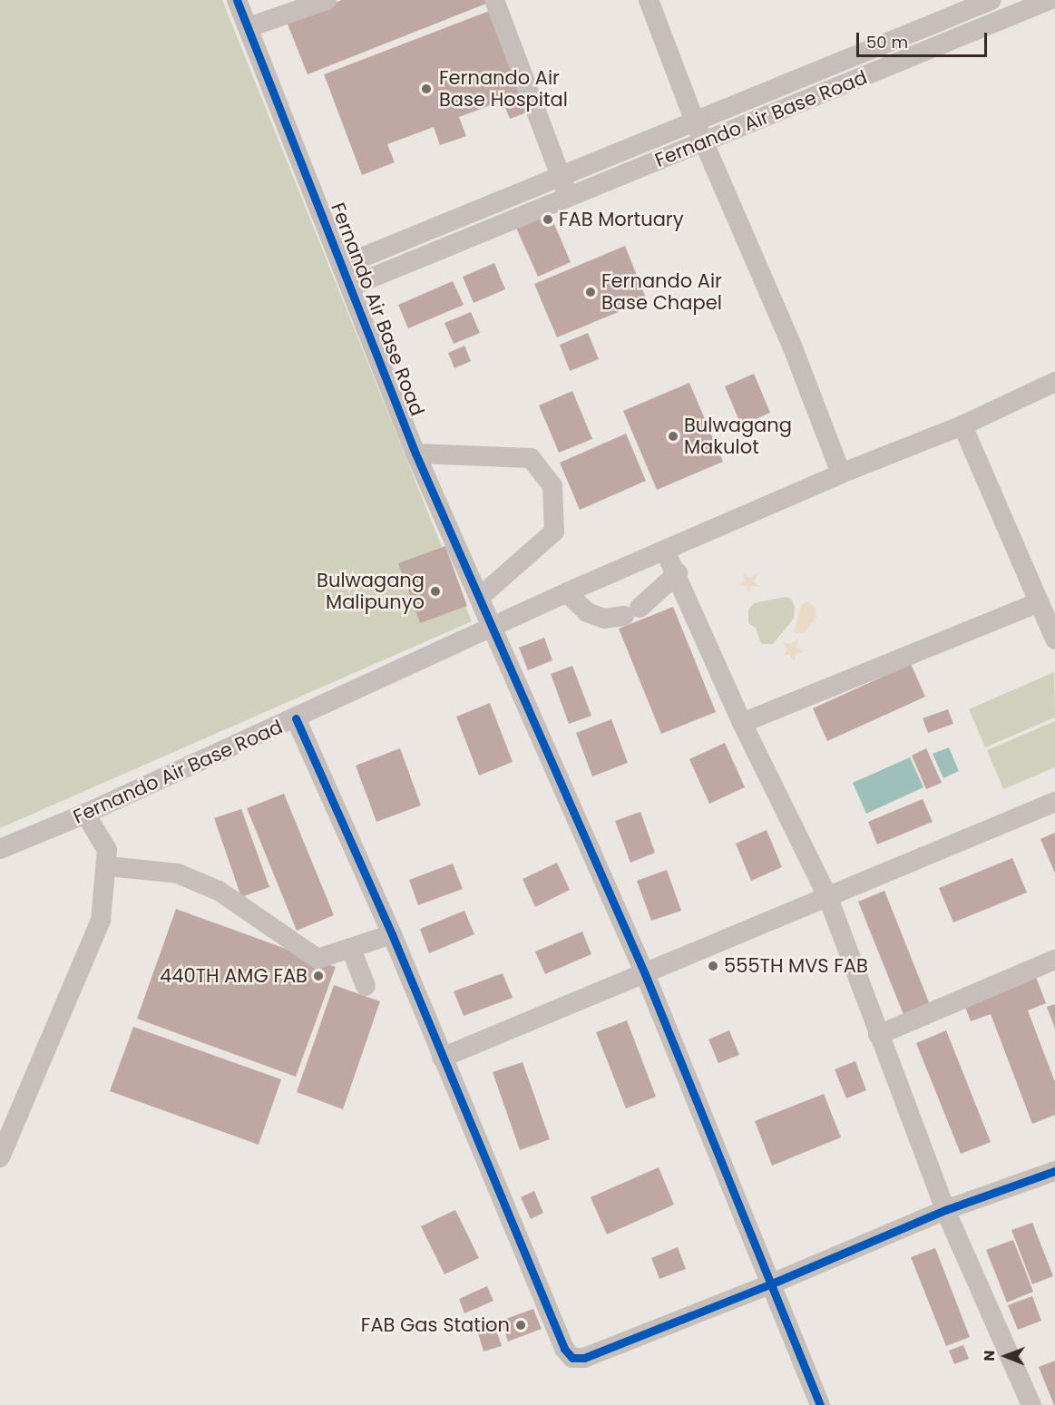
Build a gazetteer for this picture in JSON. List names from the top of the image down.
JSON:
{
  "streets": {
    "street": ["Fernando Air Base Road"]
  },
  "places": [
    "Fernando Air Base Hospital",
    "FAB Mortuary",
    "Fernando Air Base Chapel",
    "Bulwagang Makulot",
    "Bulwagang Malipunyo",
    "555TH MVS FAB",
    "440TH AMG FAB",
    "FAB Gas Station"
  ],
  "scale_bar": "50 m",
  "north": "left"
}
